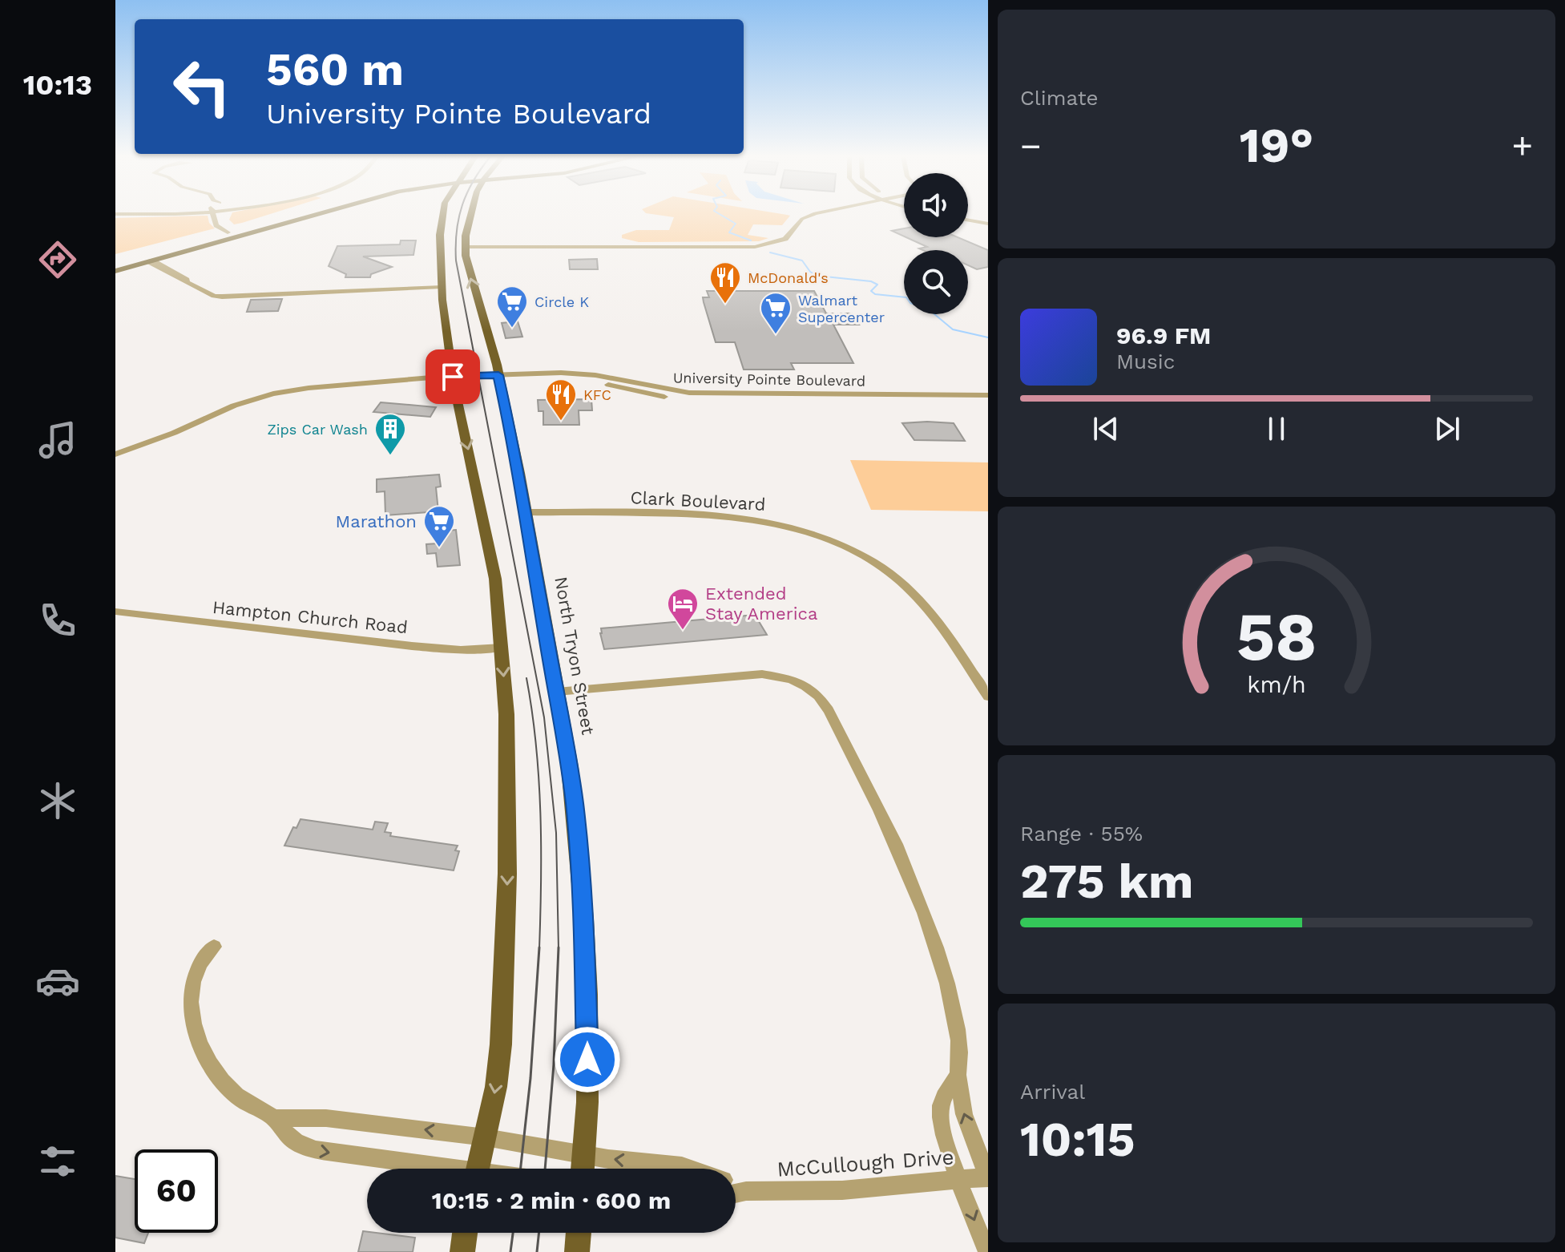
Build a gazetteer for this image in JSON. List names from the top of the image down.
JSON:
{
  "streets": {
    "main road": ["North Tryon Street"],
    "street": [
      "University Pointe Boulevard",
      "Clark Boulevard",
      "Hampton Church Road",
      "McCullough Drive"
    ]
  },
  "crossings": [
    ["University Pointe Boulevard", "North Tryon Street"],
    ["Clark Boulevard", "North Tryon Street"],
    ["North Tryon Street", "McCullough Drive"]
  ],
  "places": {
    "restaurant": ["McDonald's", "KFC"],
    "supermarket": ["Circle K", "Walmart Supercenter", "Marathon"],
    "building": ["Zips Car Wash"],
    "hotel": ["Extended Stay America"]
  },
  "page": {
    "tabs": "10:13",
    "tile": [
      "Climate",
      ["Range · 55%", "275 km"],
      ["Arrival", "10:15"]
    ],
    "turn": ["560 m", "University Pointe Boulevard"],
    "heat": ["−", "19°", "+"],
    "song": ["96.9 FM", "Music"],
    "limit": "60",
    "trip": "10:15 · 2 min · 600 m",
    "gauge": ["58", "km/h"]
  }
}
